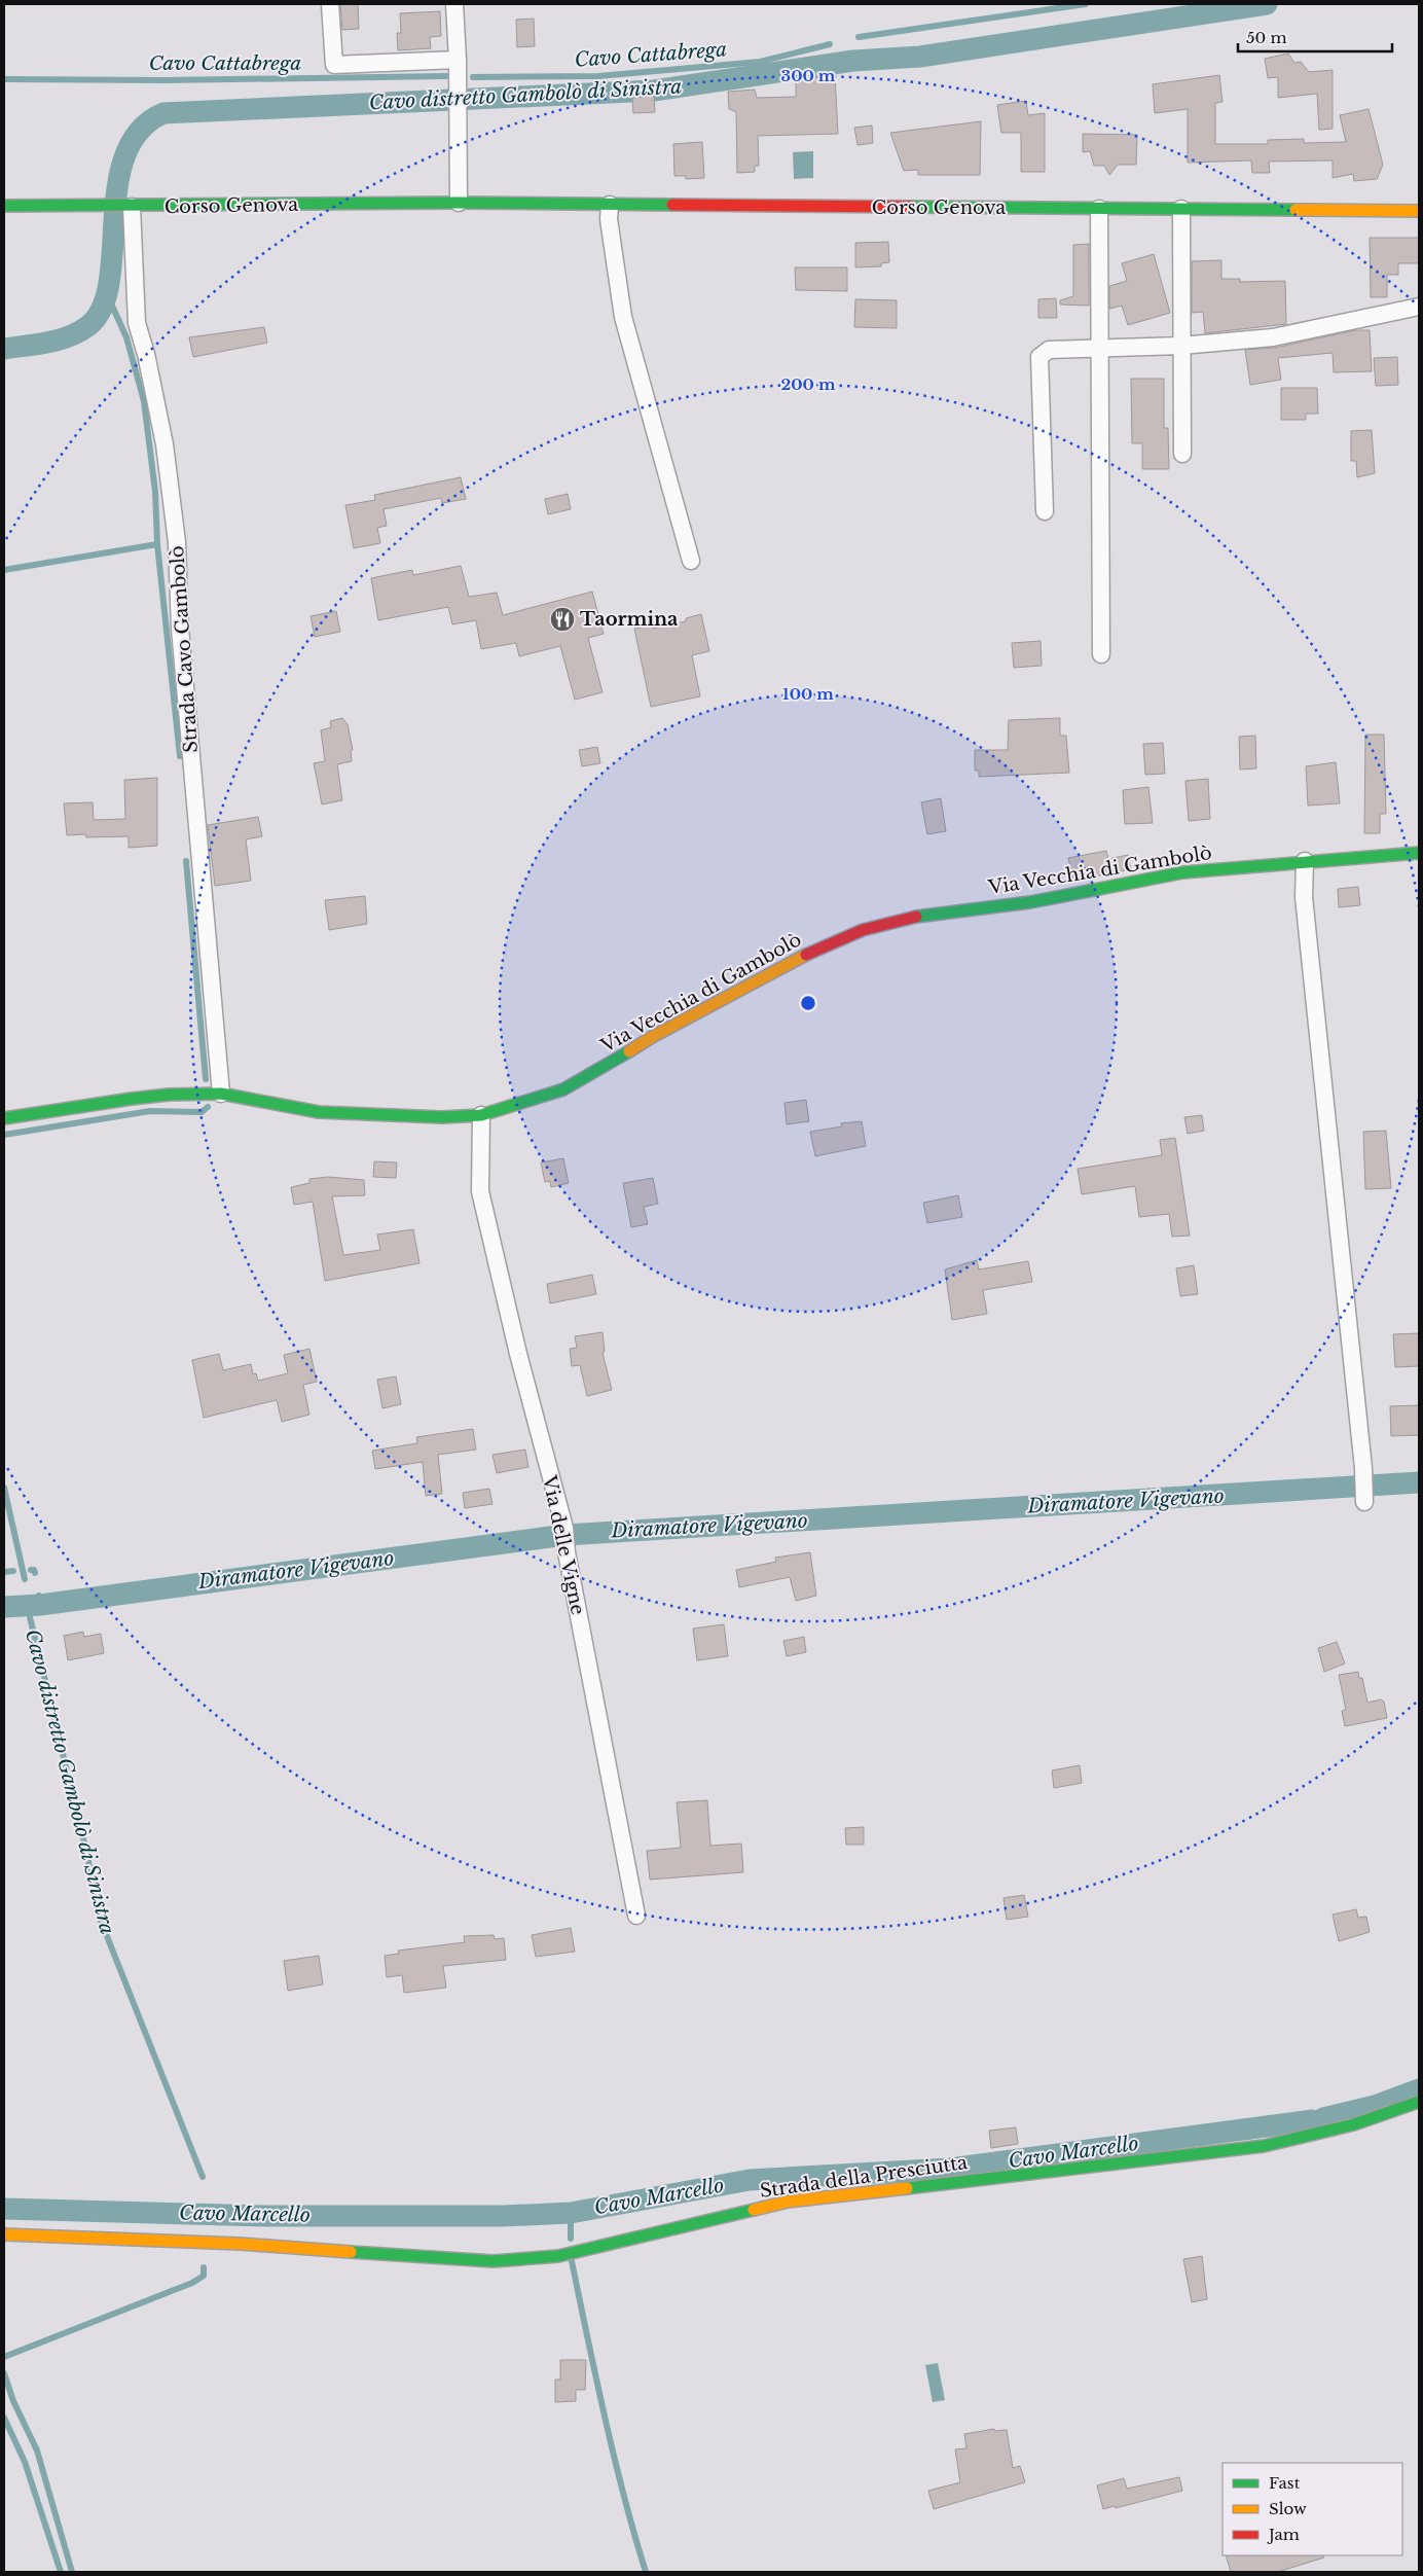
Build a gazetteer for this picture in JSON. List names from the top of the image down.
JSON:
{
  "streets": {
    "street": [
      "Corso Genova",
      "Strada Cavo Gambolò",
      "Via Vecchia di Gambolò",
      "Via delle Vigne",
      "Strada della Presciutta"
    ]
  },
  "crossings": [
    ["Corso Genova", "Strada Cavo Gambolò"],
    ["Strada Cavo Gambolò", "Via Vecchia di Gambolò"],
    ["Via Vecchia di Gambolò", "Via delle Vigne"]
  ],
  "water": [
    "Cavo Cattabrega",
    "Cavo distretto Gambolò di Sinistra",
    "Diramatore Vigevano",
    "Cavo Marcello"
  ],
  "places": {
    "restaurant": ["Taormina"]
  },
  "legend": ["Fast", "Slow", "Jam"],
  "scale_bar": "50 m",
  "rings": ["300 m", "200 m", "100 m"]
}
